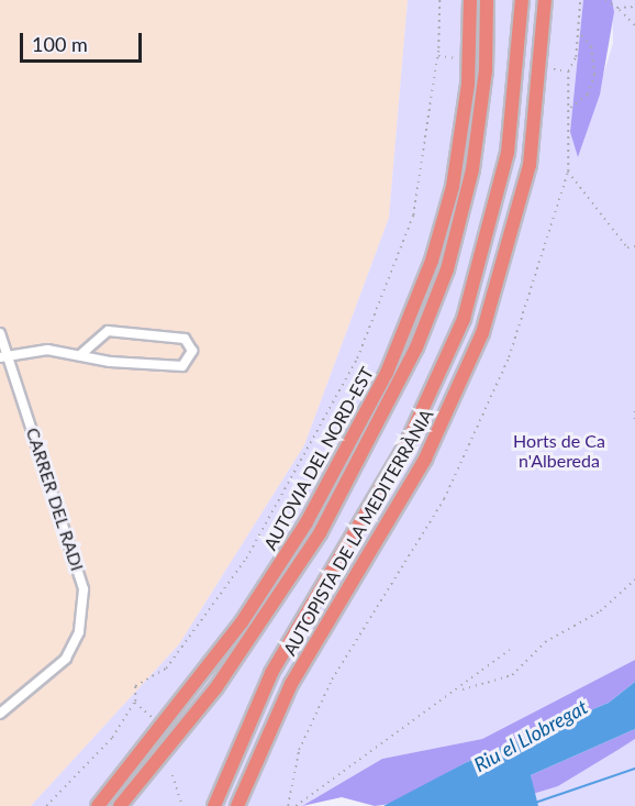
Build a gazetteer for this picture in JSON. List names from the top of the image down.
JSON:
{
  "streets": {
    "highway": ["AUTOVIA DEL NORD-EST", "AUTOPISTA DE LA MEDITERRÀNIA"],
    "street": ["CARRER DEL RADI"]
  },
  "water": ["Riu el Llobregat"],
  "parks": ["Horts de Ca n'Albereda"],
  "scale_bar": "100 m"
}
